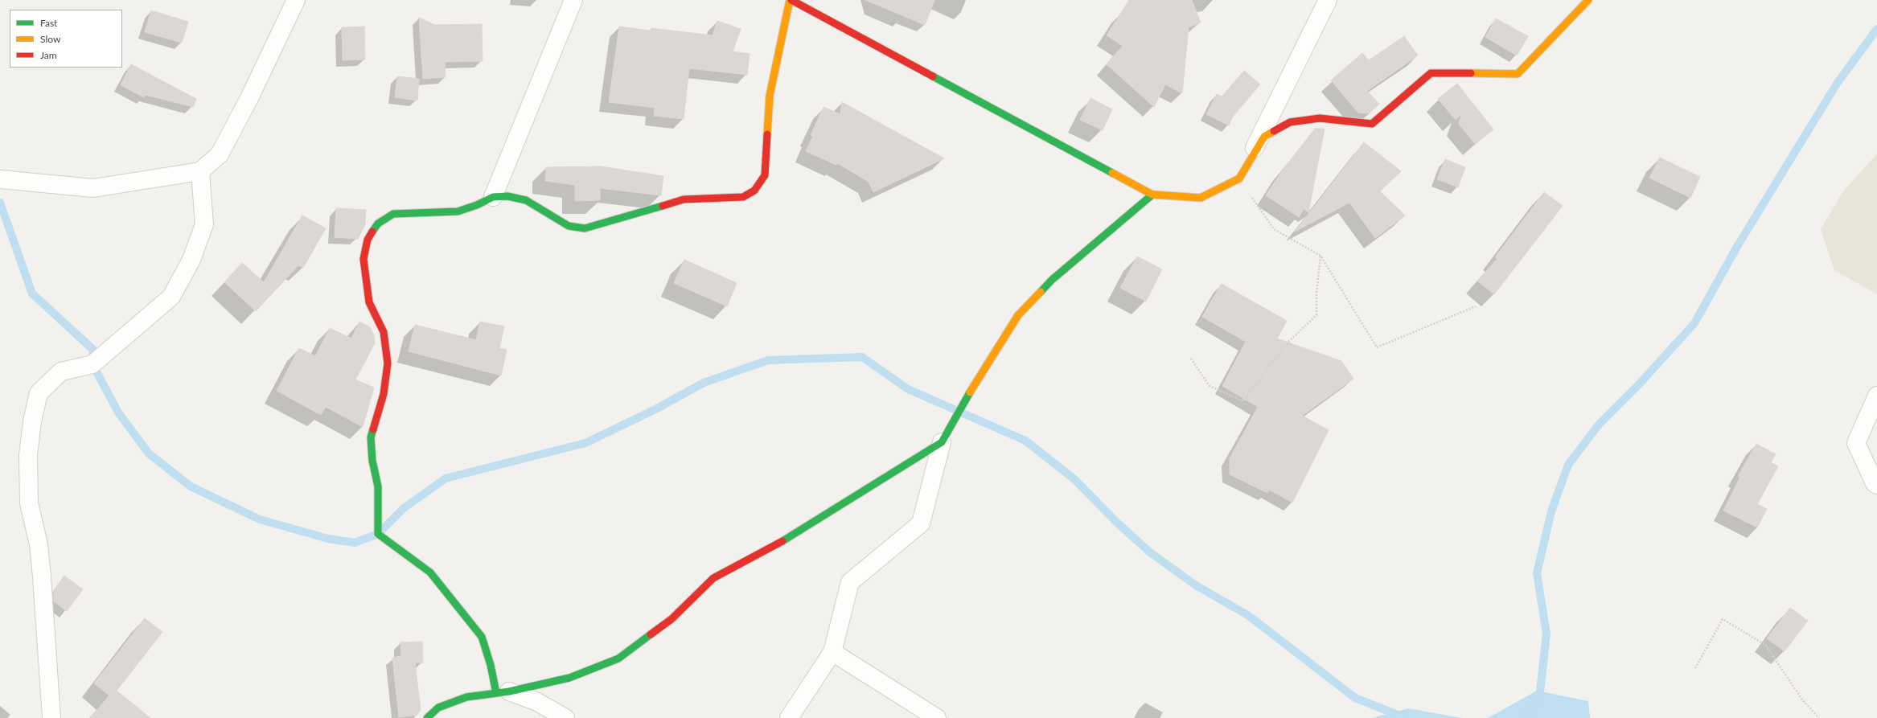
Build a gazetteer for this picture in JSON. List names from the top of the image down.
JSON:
{
  "legend": ["Fast", "Slow", "Jam"]
}
